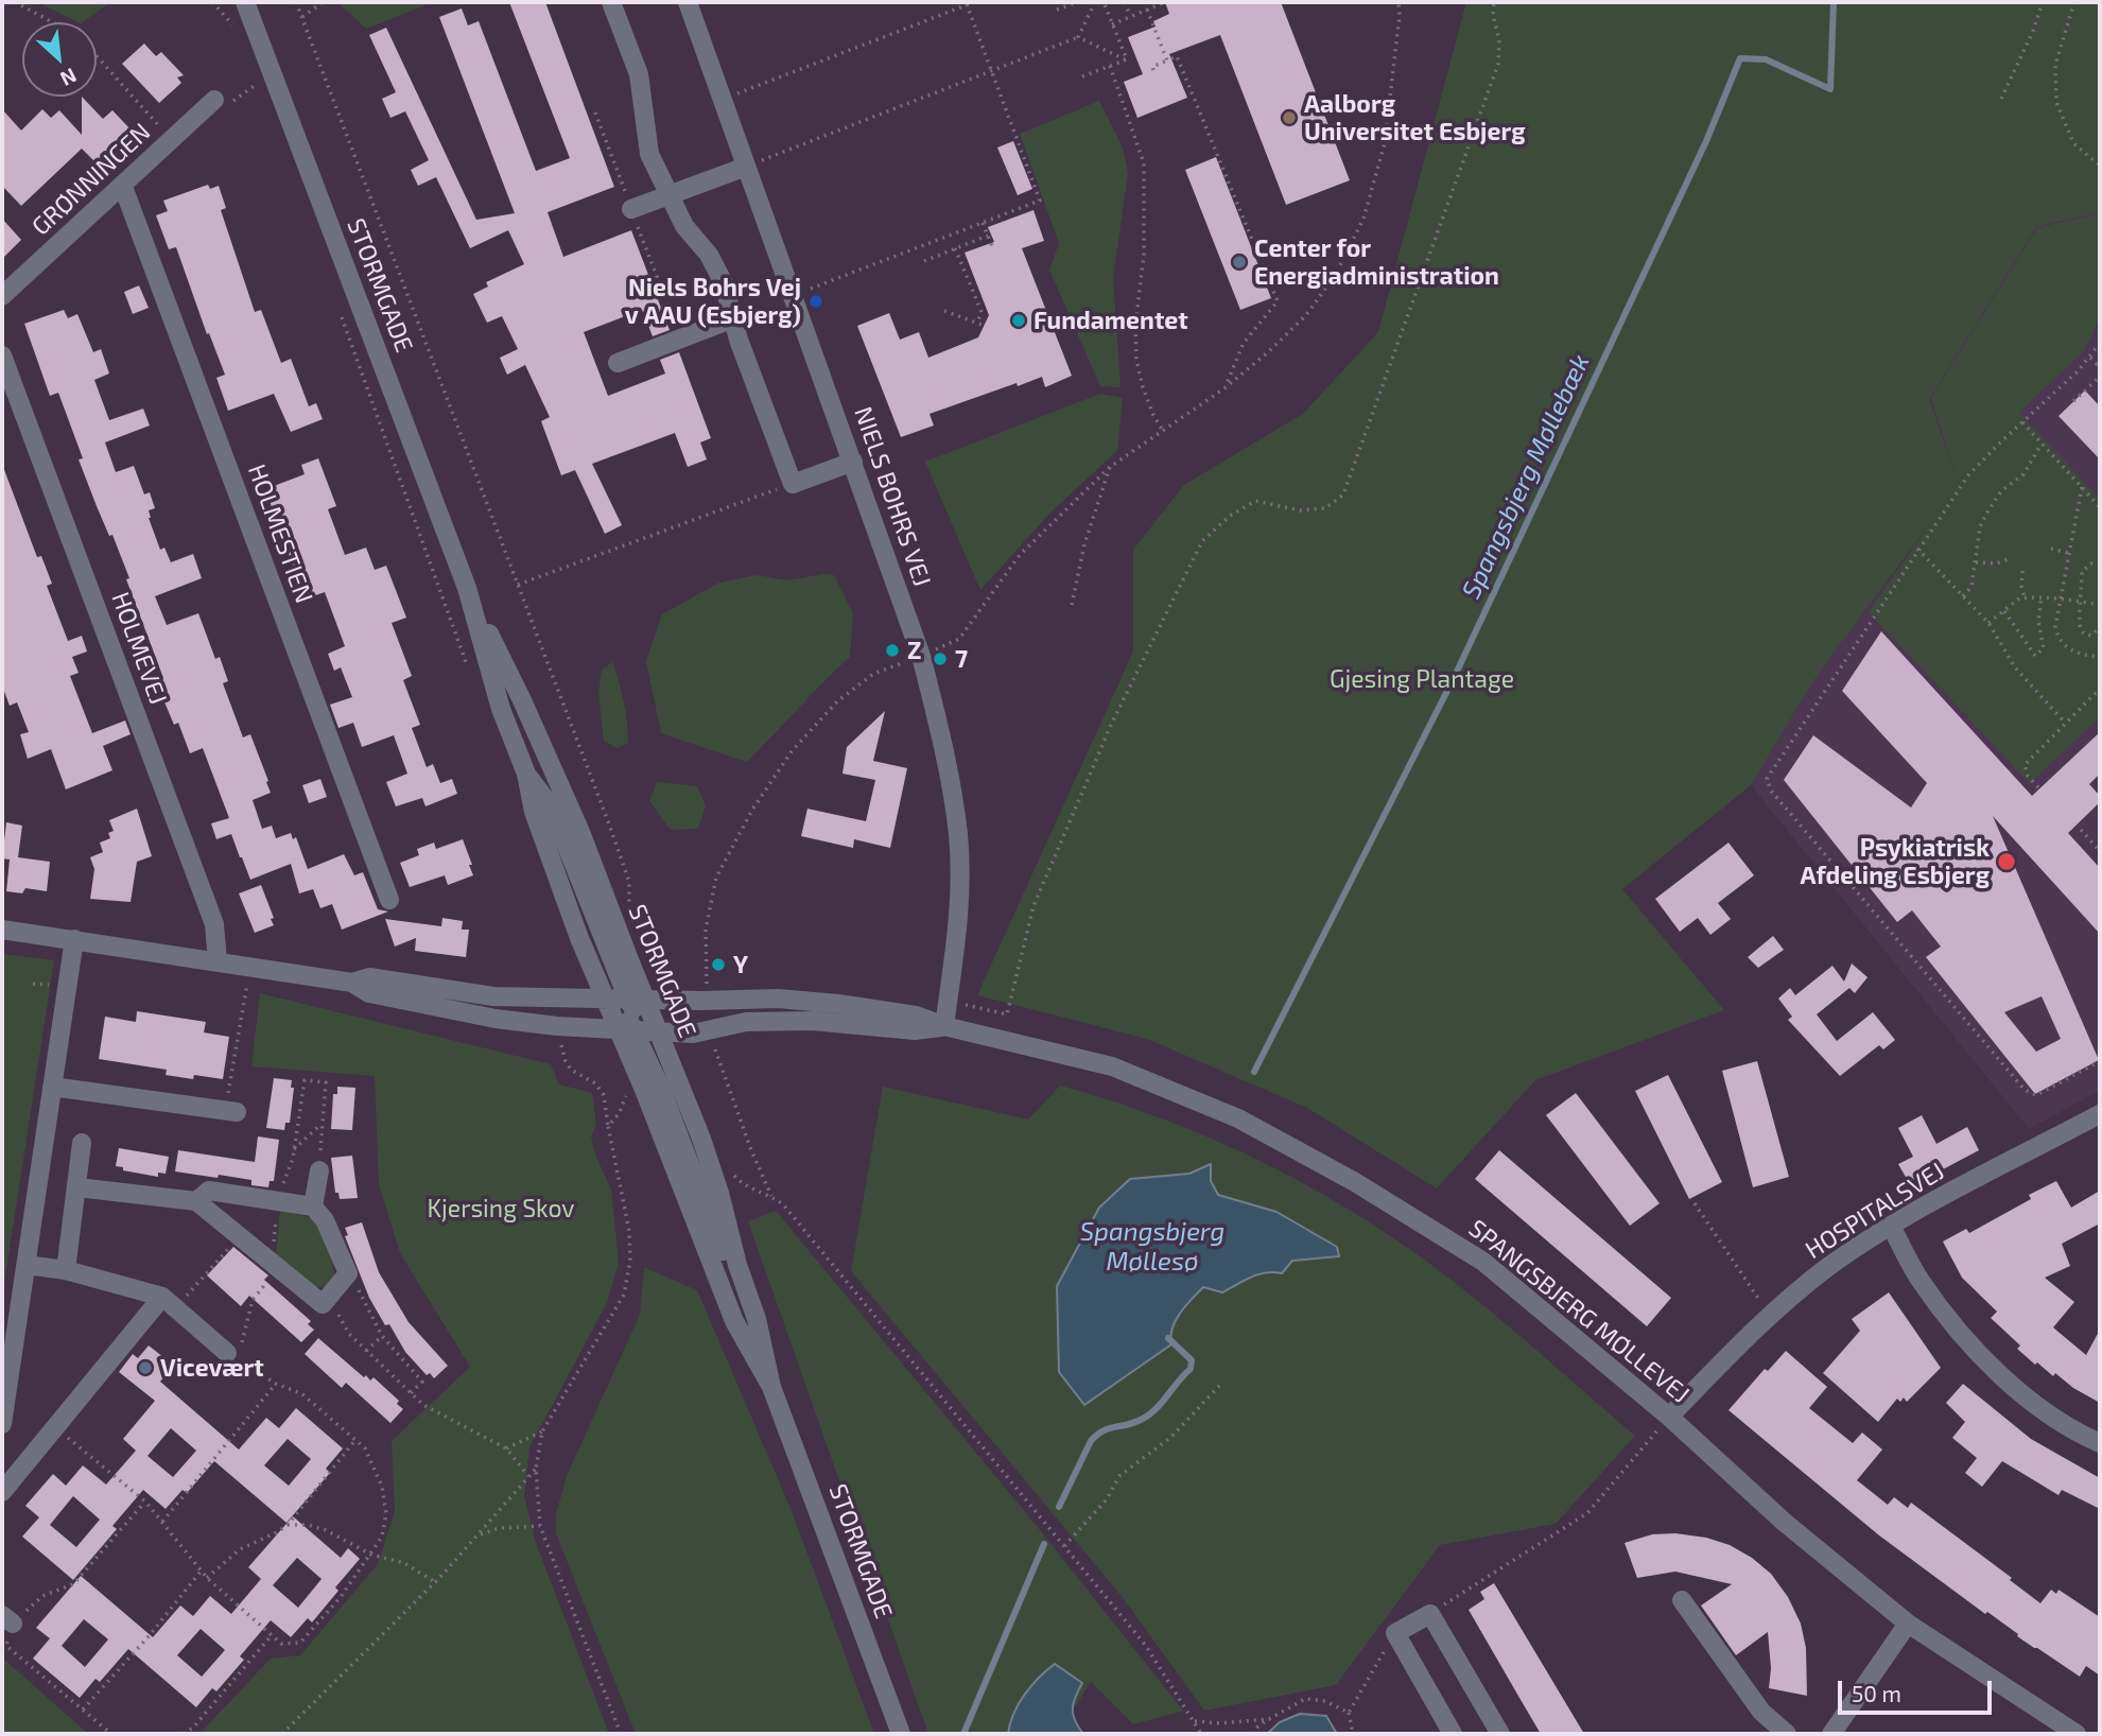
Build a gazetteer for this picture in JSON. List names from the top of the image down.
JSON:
{
  "streets": {
    "street": [
      "GRØNNINGEN",
      "STORMGADE",
      "NIELS BOHRS VEJ",
      "HOLMESTIEN",
      "HOLMEVEJ",
      "HOSPITALSVEJ",
      "SPANGSBJERG MØLLEVEJ"
    ]
  },
  "crossings": [
    ["GRØNNINGEN", "HOLMESTIEN"],
    ["STORMGADE", "SPANGSBJERG MØLLEVEJ"],
    ["NIELS BOHRS VEJ", "SPANGSBJERG MØLLEVEJ"],
    ["HOLMEVEJ", "SPANGSBJERG MØLLEVEJ"],
    ["HOSPITALSVEJ", "SPANGSBJERG MØLLEVEJ"]
  ],
  "water": ["Spangsbjerg Møllebæk", "Spangsbjerg Møllesø"],
  "parks": ["Gjesing Plantage", "Kjersing Skov"],
  "places": [
    "Aalborg Universitet Esbjerg",
    "Center for Energiadministration",
    "Niels Bohrs Vej v AAU (Esbjerg)",
    "Fundamentet",
    "Z",
    "7",
    "Psykiatrisk Afdeling Esbjerg",
    "Y",
    "Vicevært"
  ],
  "scale_bar": "50 m",
  "north": "bottom right"
}
